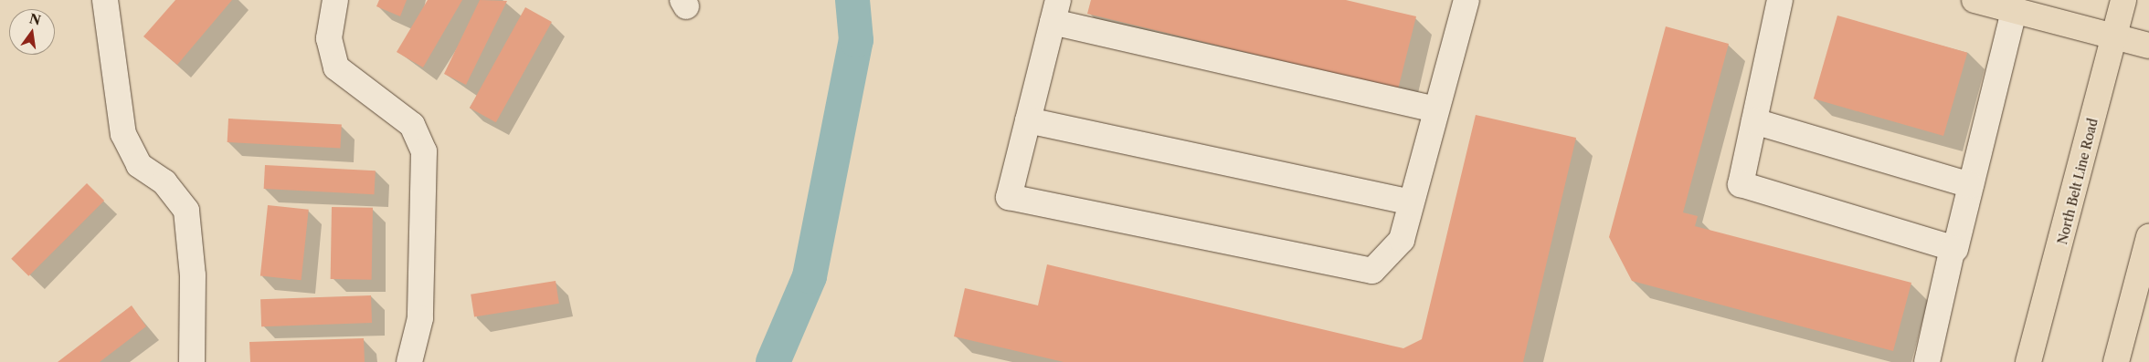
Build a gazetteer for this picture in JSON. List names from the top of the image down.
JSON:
{
  "streets": {
    "main road": ["North Belt Line Road"]
  },
  "north": "top"
}
